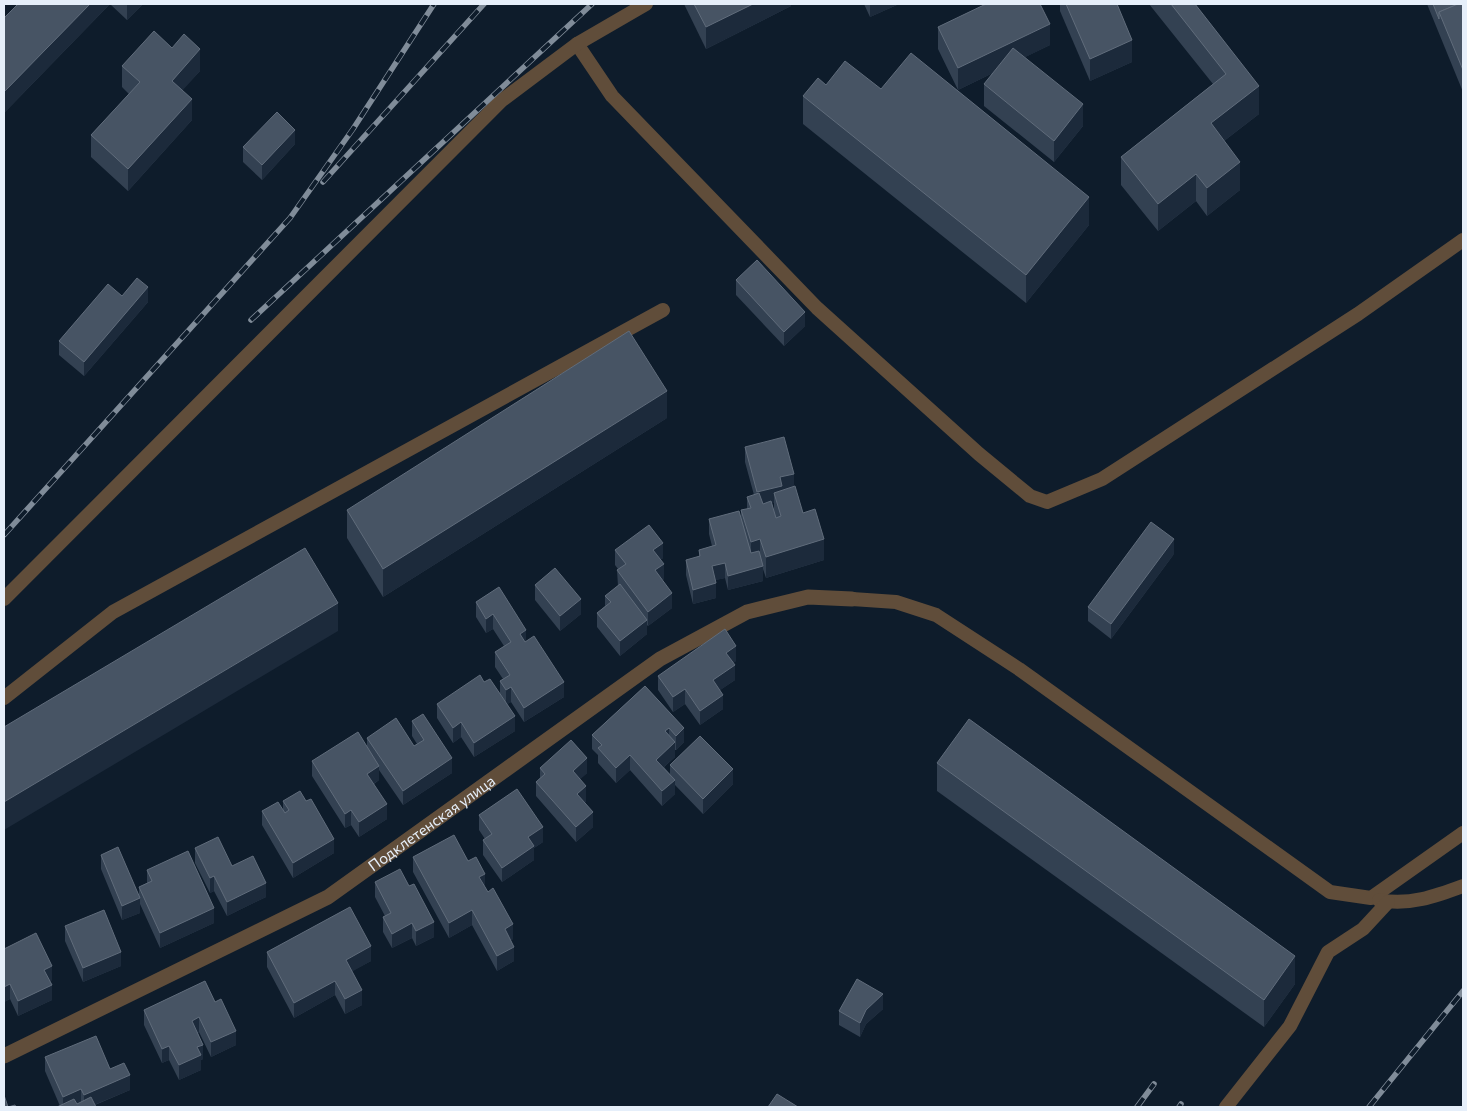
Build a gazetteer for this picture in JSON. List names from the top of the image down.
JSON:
{
  "streets": {
    "street": ["Подклетенская улица"]
  }
}
